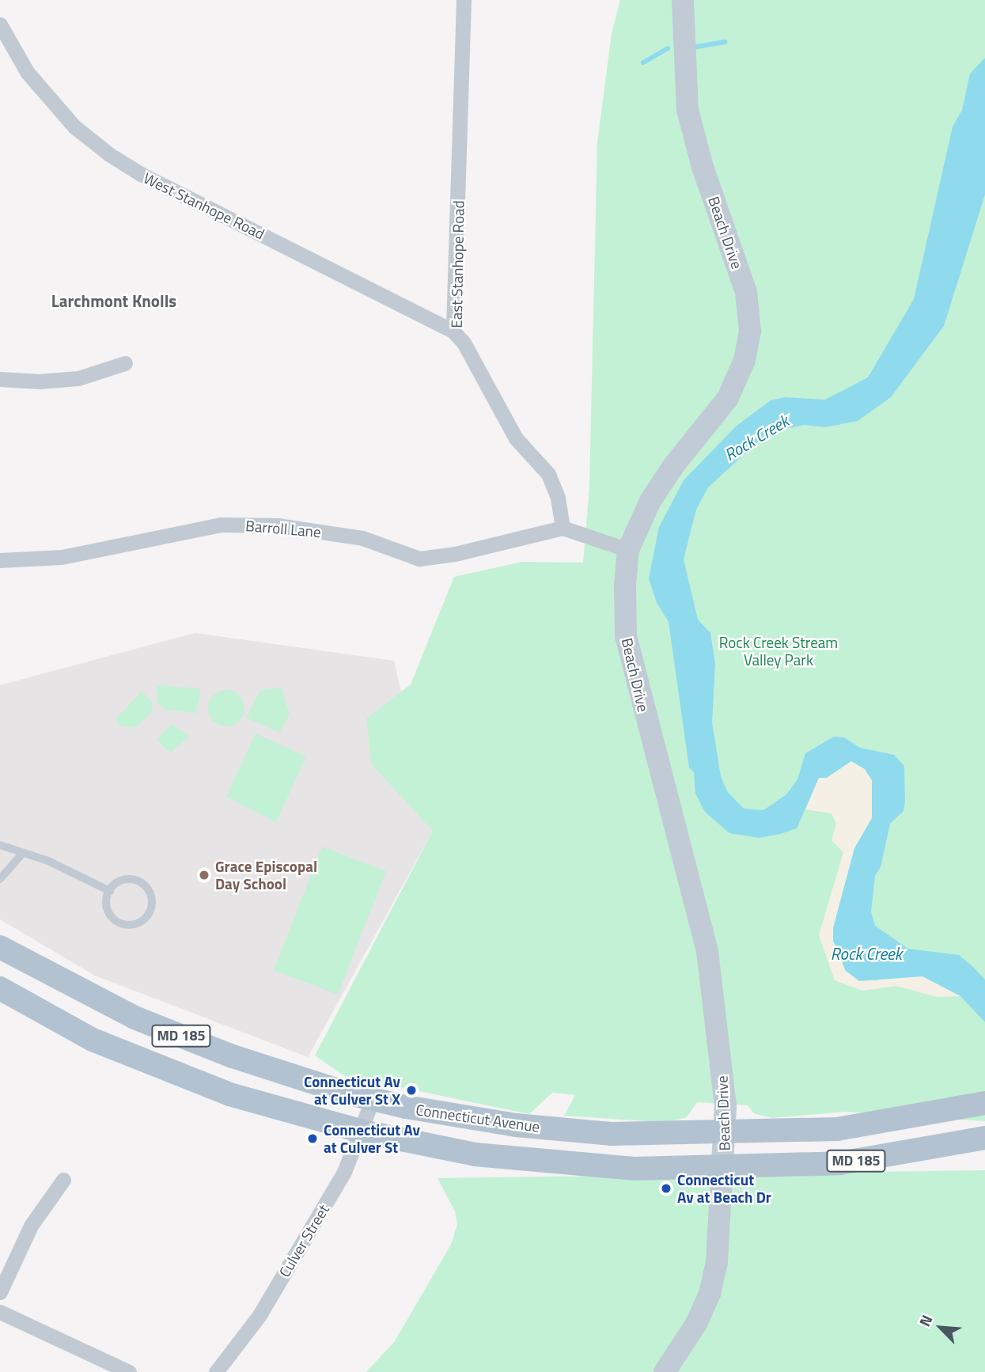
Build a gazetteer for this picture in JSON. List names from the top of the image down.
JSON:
{
  "streets": {
    "main road": ["MD 185", "Connecticut Avenue"],
    "street": [
      "West Stanhope Road",
      "Beach Drive",
      "East Stanhope Road",
      "Barroll Lane",
      "Culver Street"
    ]
  },
  "crossings": [
    ["West Stanhope Road", "East Stanhope Road"],
    ["Beach Drive", "MD 185"],
    ["Beach Drive", "Connecticut Avenue"],
    ["East Stanhope Road", "Barroll Lane"],
    ["MD 185", "Culver Street"],
    ["Connecticut Avenue", "Culver Street"]
  ],
  "districts": ["Larchmont Knolls"],
  "water": ["Rock Creek"],
  "parks": ["Rock Creek Stream Valley Park"],
  "places": [
    "Grace Episcopal Day School",
    "Connecticut Av at Culver St X",
    "Connecticut Av at Culver St",
    "Connecticut Av at Beach Dr"
  ],
  "north": "top left"
}
